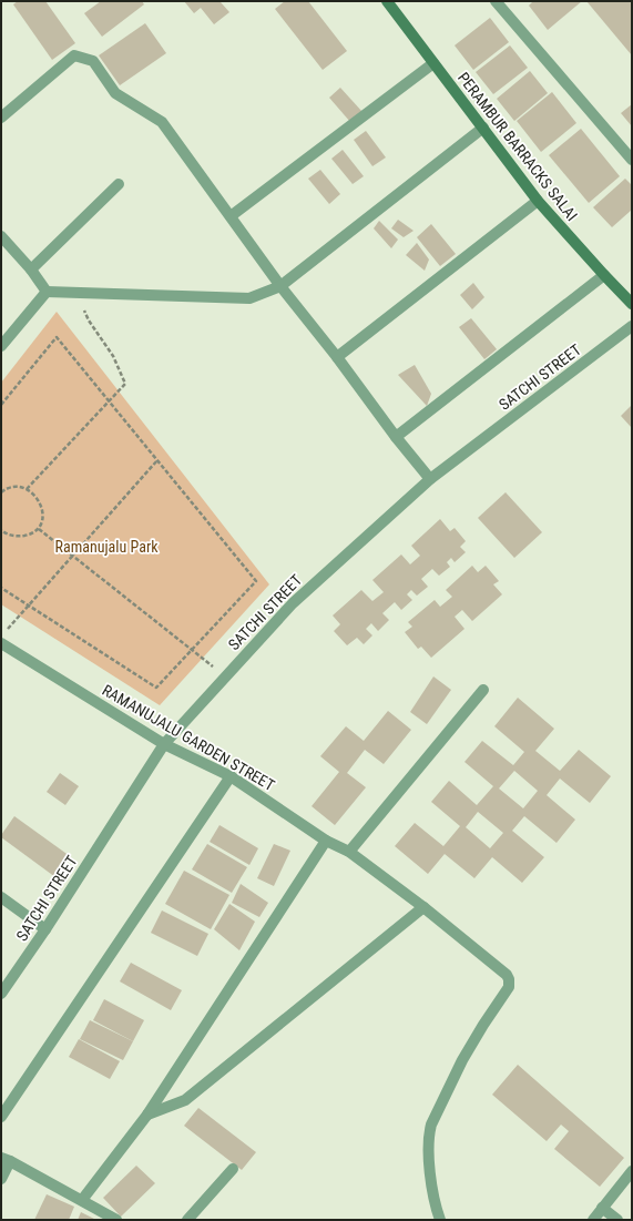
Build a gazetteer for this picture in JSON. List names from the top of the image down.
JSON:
{
  "streets": {
    "main road": ["PERAMBUR BARRACKS SALAI"],
    "street": ["SATCHI STREET", "RAMANUJALU GARDEN STREET"]
  },
  "crossings": [
    ["SATCHI STREET", "RAMANUJALU GARDEN STREET"]
  ],
  "parks": ["Ramanujalu Park"]
}
